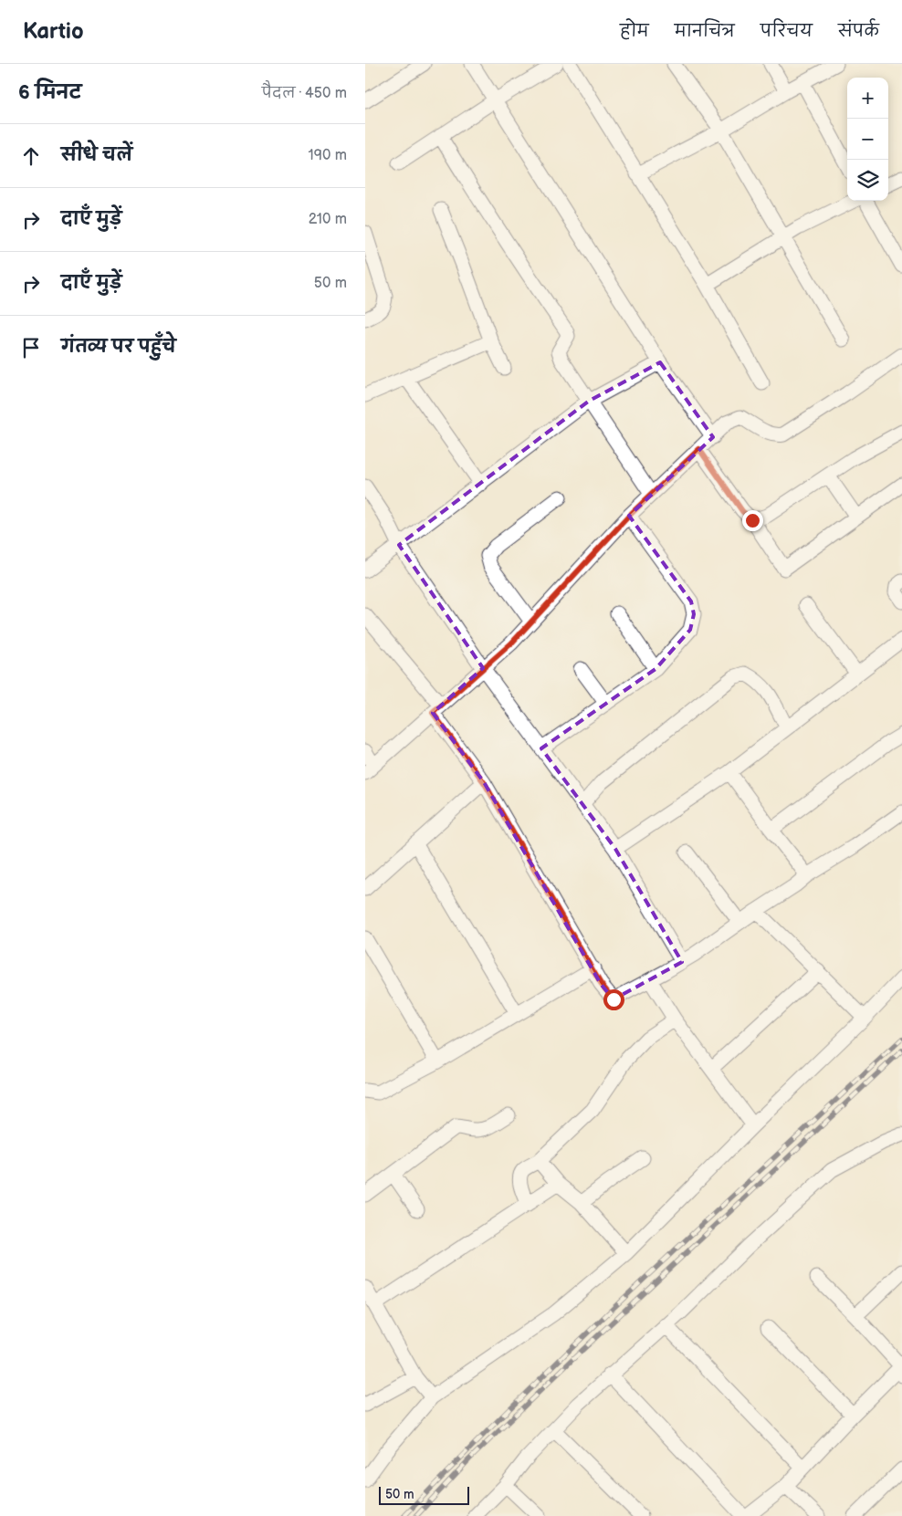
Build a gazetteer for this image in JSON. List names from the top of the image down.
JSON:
{
  "scale_bar": "50 m",
  "page": {
    "header": "Kartio",
    "nav": [
      "होम",
      "मानचित्र",
      "परिचय",
      "संपर्क"
    ],
    "heading": ["6 मिनट", "पैदल · 450 m"],
    "map_buttons": ["+", "−"],
    "list": [
      ["सीधे चलें", "190 m"],
      ["दाएँ मुड़ें", "210 m"],
      ["दाएँ मुड़ें", "50 m"],
      "गंतव्य पर पहुँचे"
    ],
    "scale": "50 m"
  }
}
